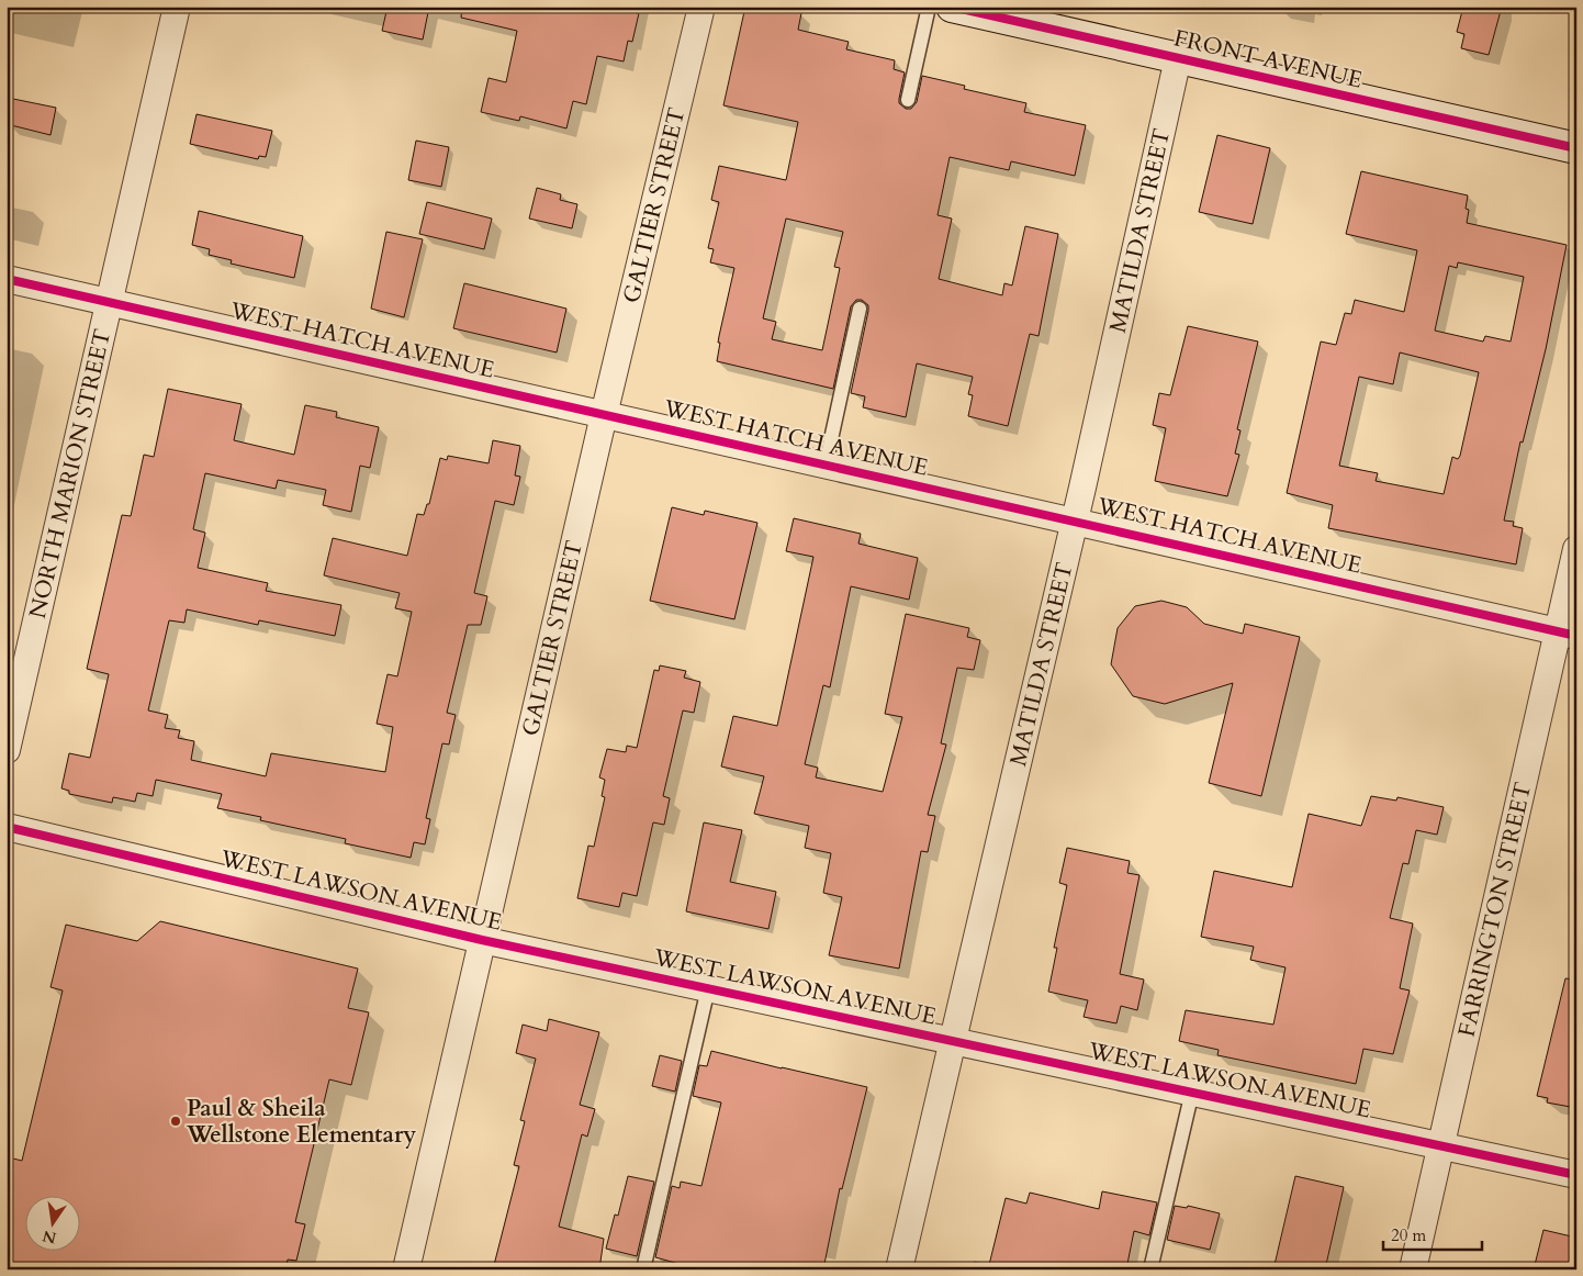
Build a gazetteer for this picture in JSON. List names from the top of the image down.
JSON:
{
  "streets": {
    "street": [
      "FRONT AVENUE",
      "GALTIER STREET",
      "MATILDA STREET",
      "WEST HATCH AVENUE",
      "NORTH MARION STREET",
      "WEST LAWSON AVENUE",
      "FARRINGTON STREET"
    ]
  },
  "crossings": [
    ["FRONT AVENUE", "MATILDA STREET"],
    ["GALTIER STREET", "WEST HATCH AVENUE"],
    ["GALTIER STREET", "WEST LAWSON AVENUE"],
    ["MATILDA STREET", "WEST HATCH AVENUE"],
    ["MATILDA STREET", "WEST LAWSON AVENUE"],
    ["WEST HATCH AVENUE", "NORTH MARION STREET"],
    ["WEST HATCH AVENUE", "FARRINGTON STREET"],
    ["WEST LAWSON AVENUE", "FARRINGTON STREET"]
  ],
  "places": ["Paul & Sheila Wellstone Elementary"],
  "scale_bar": "20 m",
  "north": "bottom"
}
